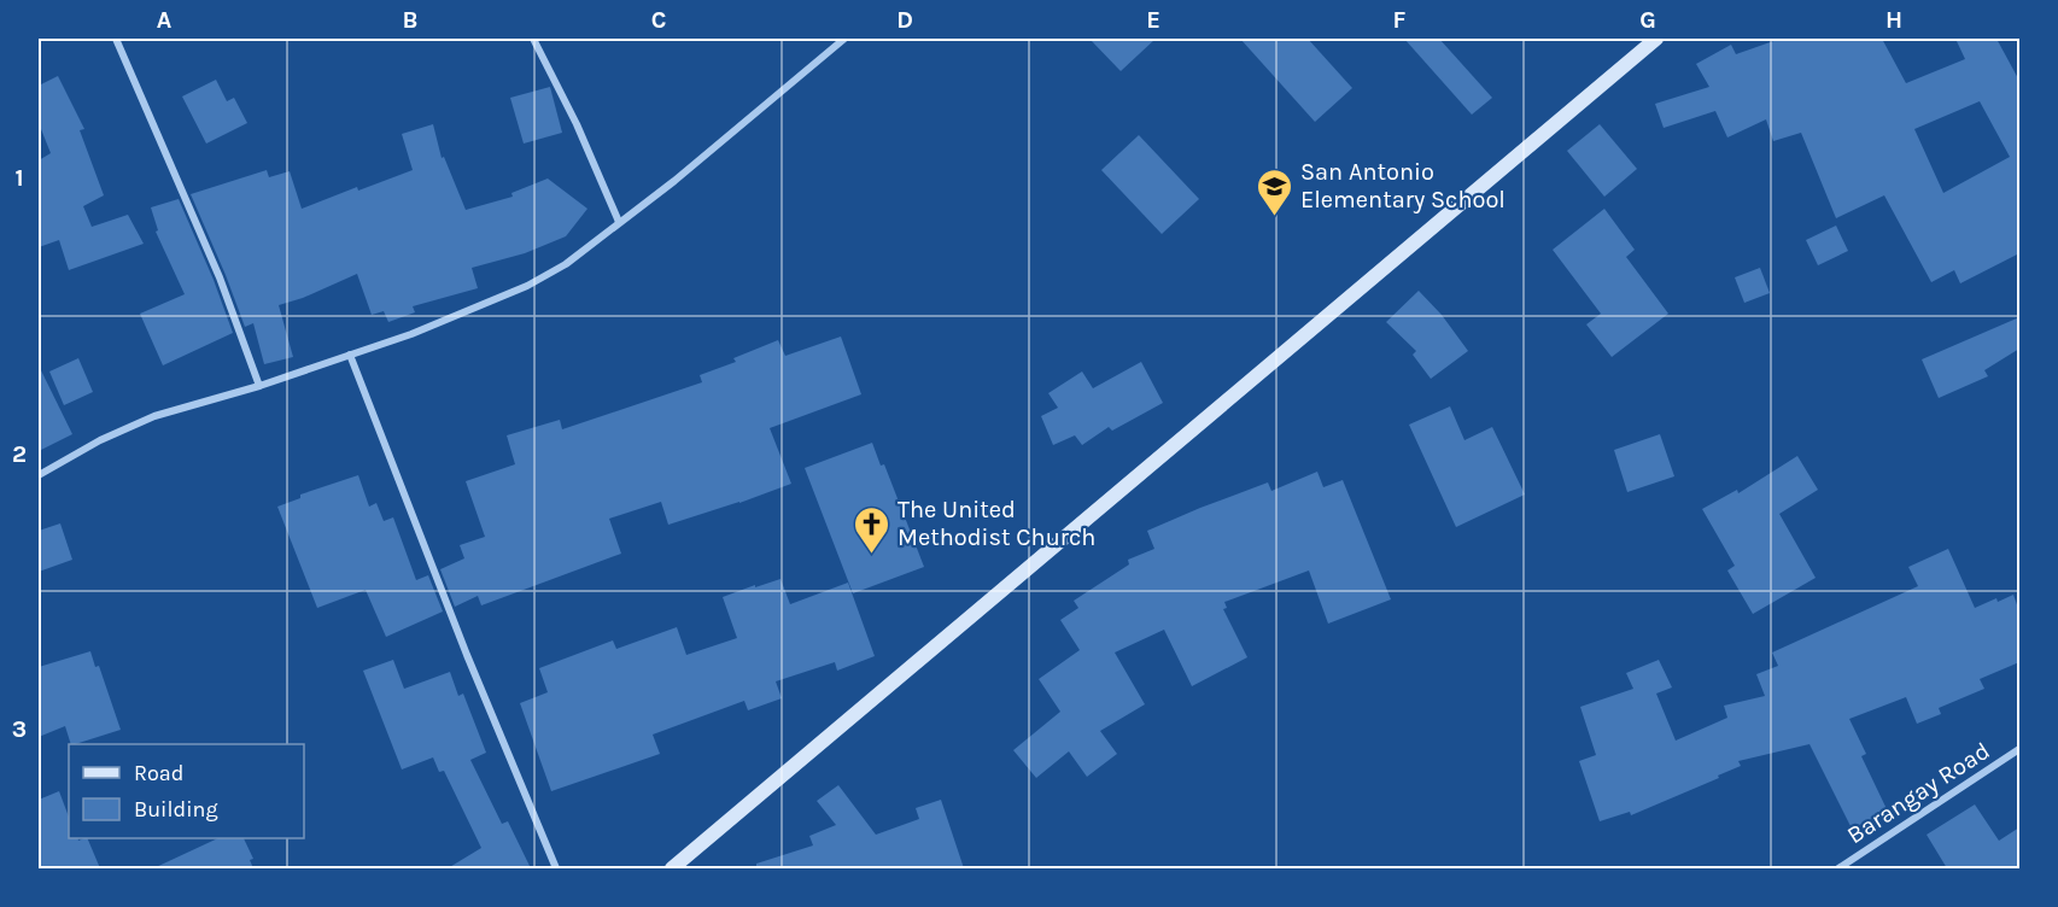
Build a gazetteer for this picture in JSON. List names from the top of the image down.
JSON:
{
  "streets": {
    "street": ["Barangay Road"]
  },
  "places": {
    "school or university": ["San Antonio Elementary School"],
    "church": ["The United Methodist Church"]
  },
  "legend": ["Road", "Building"],
  "grid": {
    "columns": [
      "A",
      "B",
      "C",
      "D",
      "E",
      "F",
      "G",
      "H"
    ],
    "rows": ["1", "2", "3"]
  }
}
